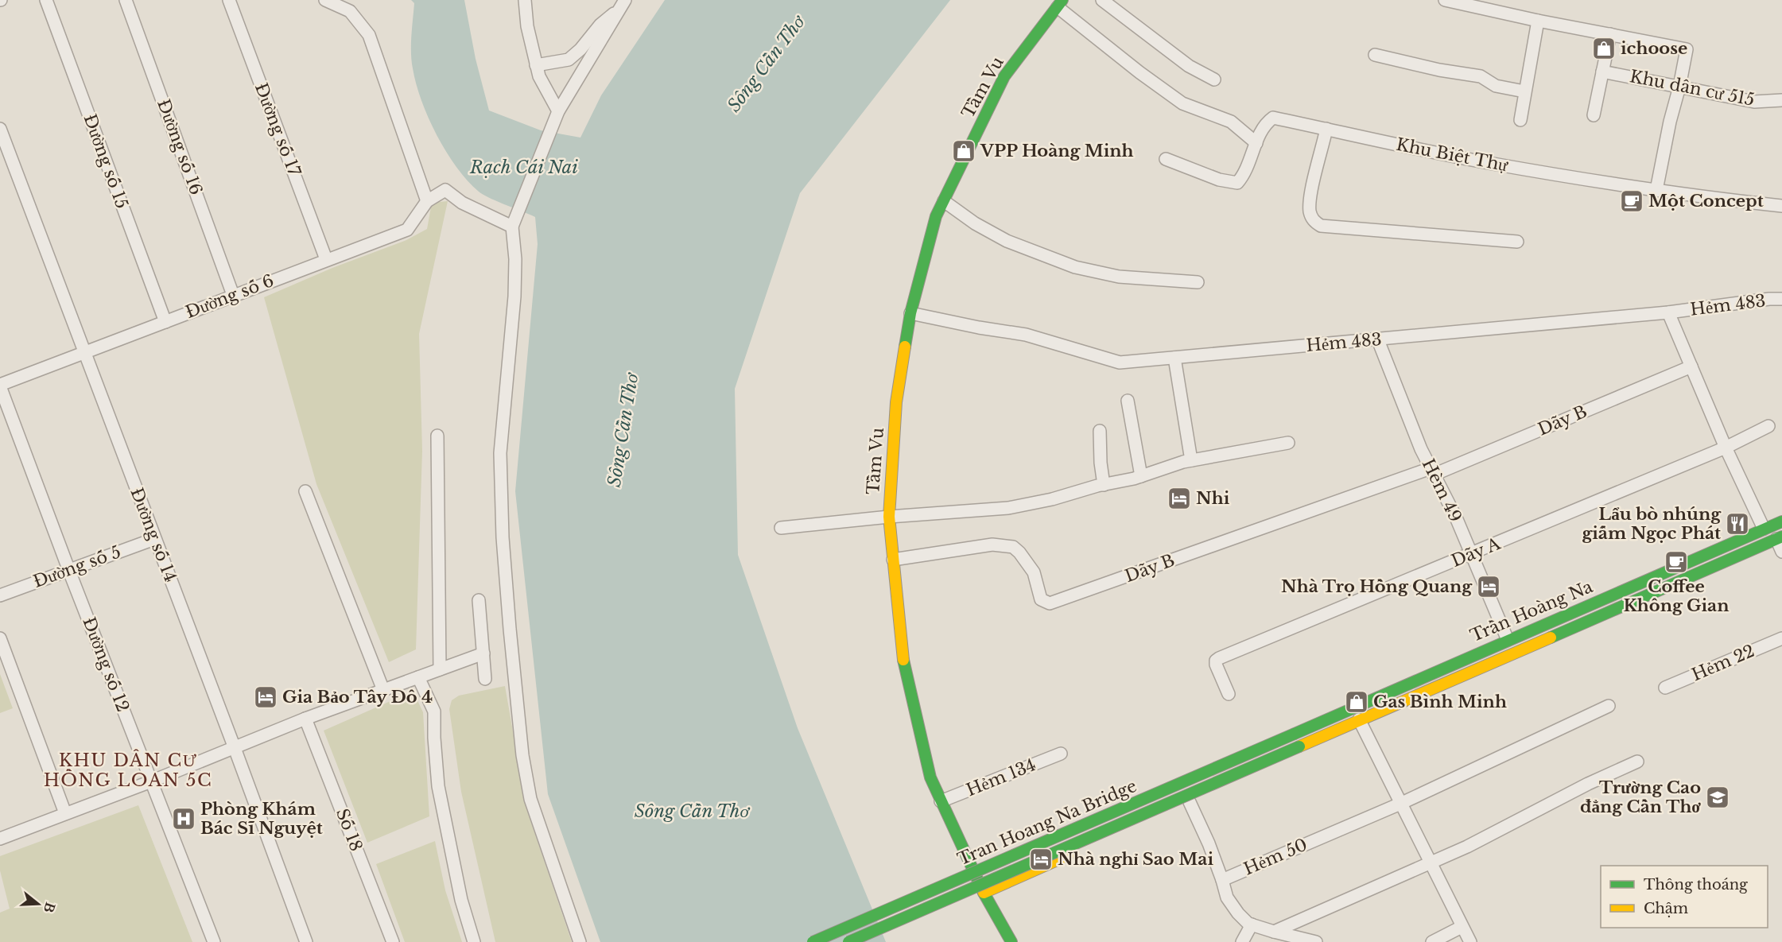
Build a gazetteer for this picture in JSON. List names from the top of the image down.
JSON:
{
  "streets": {
    "main road": ["Tầm Vu", "Trần Hoàng Na", "Tran Hoang Na Bridge"],
    "street": [
      "Khu dân cư 515",
      "Đường số 17",
      "Đường số 16",
      "Khu Biệt Thự",
      "Đường số 15",
      "Đường số 6",
      "Hẻm 483",
      "Dãy B",
      "Hèm 49",
      "Đường số 14",
      "Dãy A",
      "Đường số 5",
      "Hẻm 22",
      "Đường số 12",
      "Hẻm 134",
      "Số 18",
      "Hẻm 50"
    ]
  },
  "crossings": [
    ["Tầm Vu", "Hẻm 483"],
    ["Tầm Vu", "Dãy B"],
    ["Tầm Vu", "Hẻm 134"],
    ["Đường số 17", "Đường số 6"],
    ["Đường số 16", "Đường số 6"],
    ["Đường số 15", "Đường số 6"],
    ["Đường số 6", "Đường số 14"],
    ["Đường số 6", "Đường số 12"],
    ["Hẻm 483", "Hèm 49"],
    ["Dãy B", "Hèm 49"],
    ["Hèm 49", "Dãy A"],
    ["Hèm 49", "Trần Hoàng Na"],
    ["Đường số 14", "Đường số 5"],
    ["Đường số 5", "Đường số 12"],
    ["Trần Hoàng Na", "Tran Hoang Na Bridge"]
  ],
  "districts": ["KHU DÂN CƯ HỒNG LOAN 5C"],
  "water": ["Sông Cần Thơ", "Rạch Cái Nai"],
  "places": {
    "shop": ["ichoose", "VPP Hoàng Minh", "Gas Bình Minh"],
    "cafe": ["Một Concept", "Coffee Không Gian"],
    "hotel": [
      "Nhi",
      "Nhà Trọ Hồng Quang",
      "Gia Bảo Tây Đô 4",
      "Nhà nghỉ Sao Mai"
    ],
    "restaurant": ["Lẩu bò nhúng giấm Ngọc Phát"],
    "school or university": ["Trường Cao đẳng Cần Thơ"],
    "hospital": ["Phòng Khám Bác Sĩ Nguyệt"]
  },
  "legend": ["Thông thoáng", "Chậm"],
  "north": "right"
}
